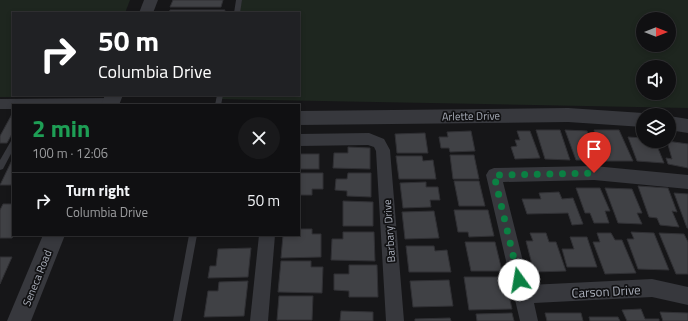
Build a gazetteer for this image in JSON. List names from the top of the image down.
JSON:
{
  "streets": {
    "street": [
      "Arlette Drive",
      "Barbary Drive",
      "Seneca Road",
      "Carson Drive"
    ]
  },
  "north": "right",
  "page": {
    "turn": ["50 m", "Columbia Drive"],
    "heading": ["2 min", "100 m · 12:06"],
    "list": [
      {
        "name": "Turn right",
        "note": "Columbia Drive",
        "value": "50 m"
      }
    ]
  }
}
